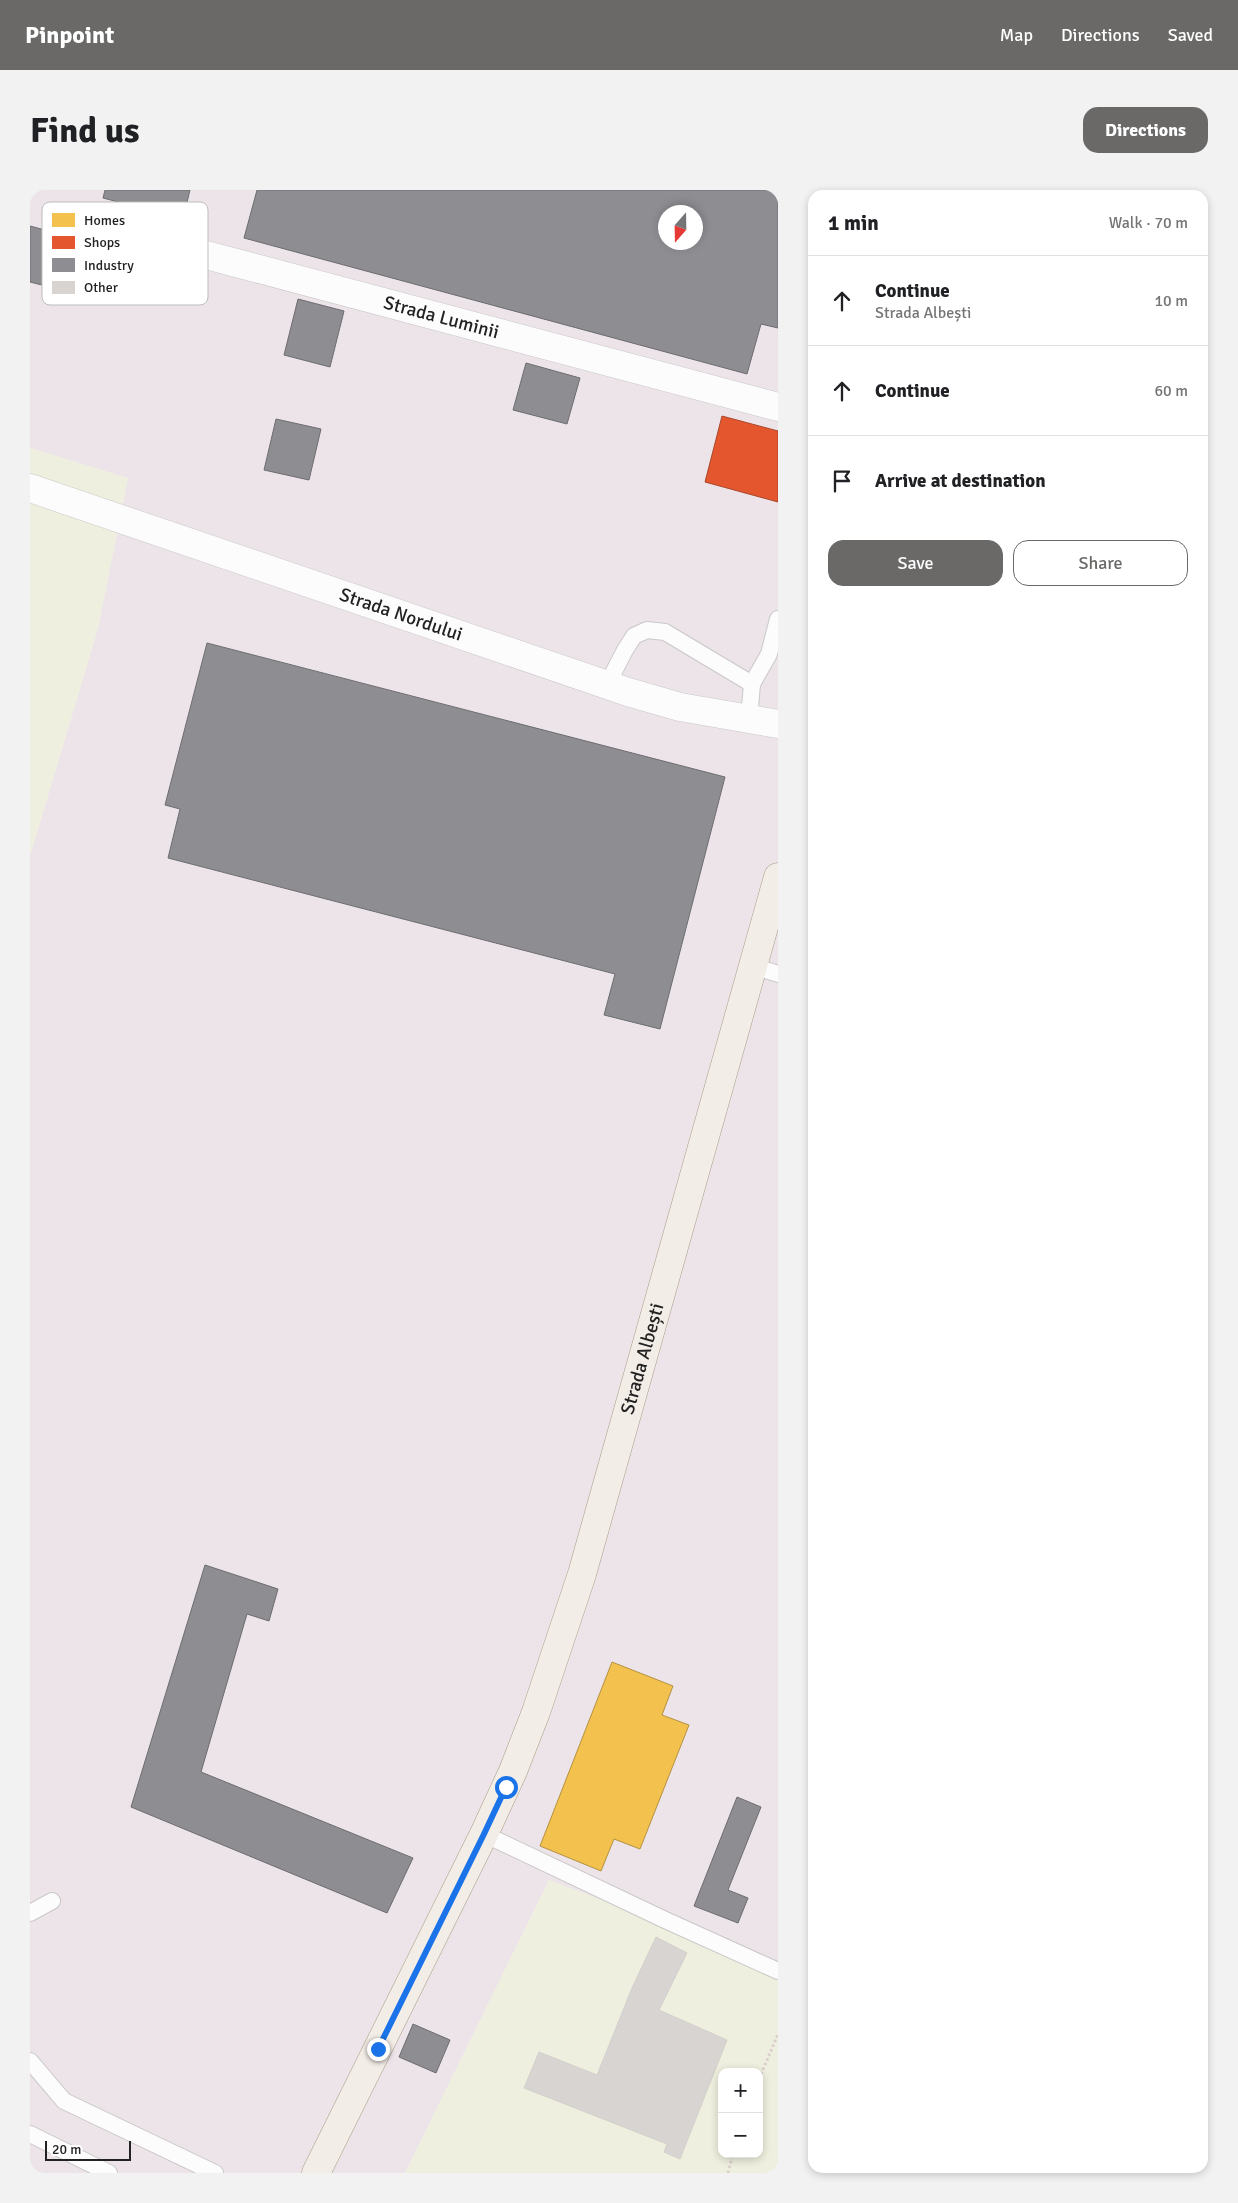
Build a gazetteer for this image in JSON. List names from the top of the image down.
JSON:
{
  "streets": {
    "main road": ["Strada Albești"],
    "street": ["Strada Luminii", "Strada Nordului"]
  },
  "legend": [
    "Homes",
    "Shops",
    "Industry",
    "Other"
  ],
  "scale_bar": "20 m",
  "north": "bottom",
  "page": {
    "header": "Pinpoint",
    "nav": ["Map", "Directions", "Saved"],
    "buttons": [
      "Directions",
      ["Save", "Share"]
    ],
    "title": "Find us",
    "heading": ["1 min", "Walk · 70 m"],
    "list": [
      ["Continue", "Strada Albești", "10 m"],
      ["Continue", "60 m"],
      "Arrive at destination"
    ],
    "map_buttons": ["+", "−"],
    "scale": "20 m"
  }
}
